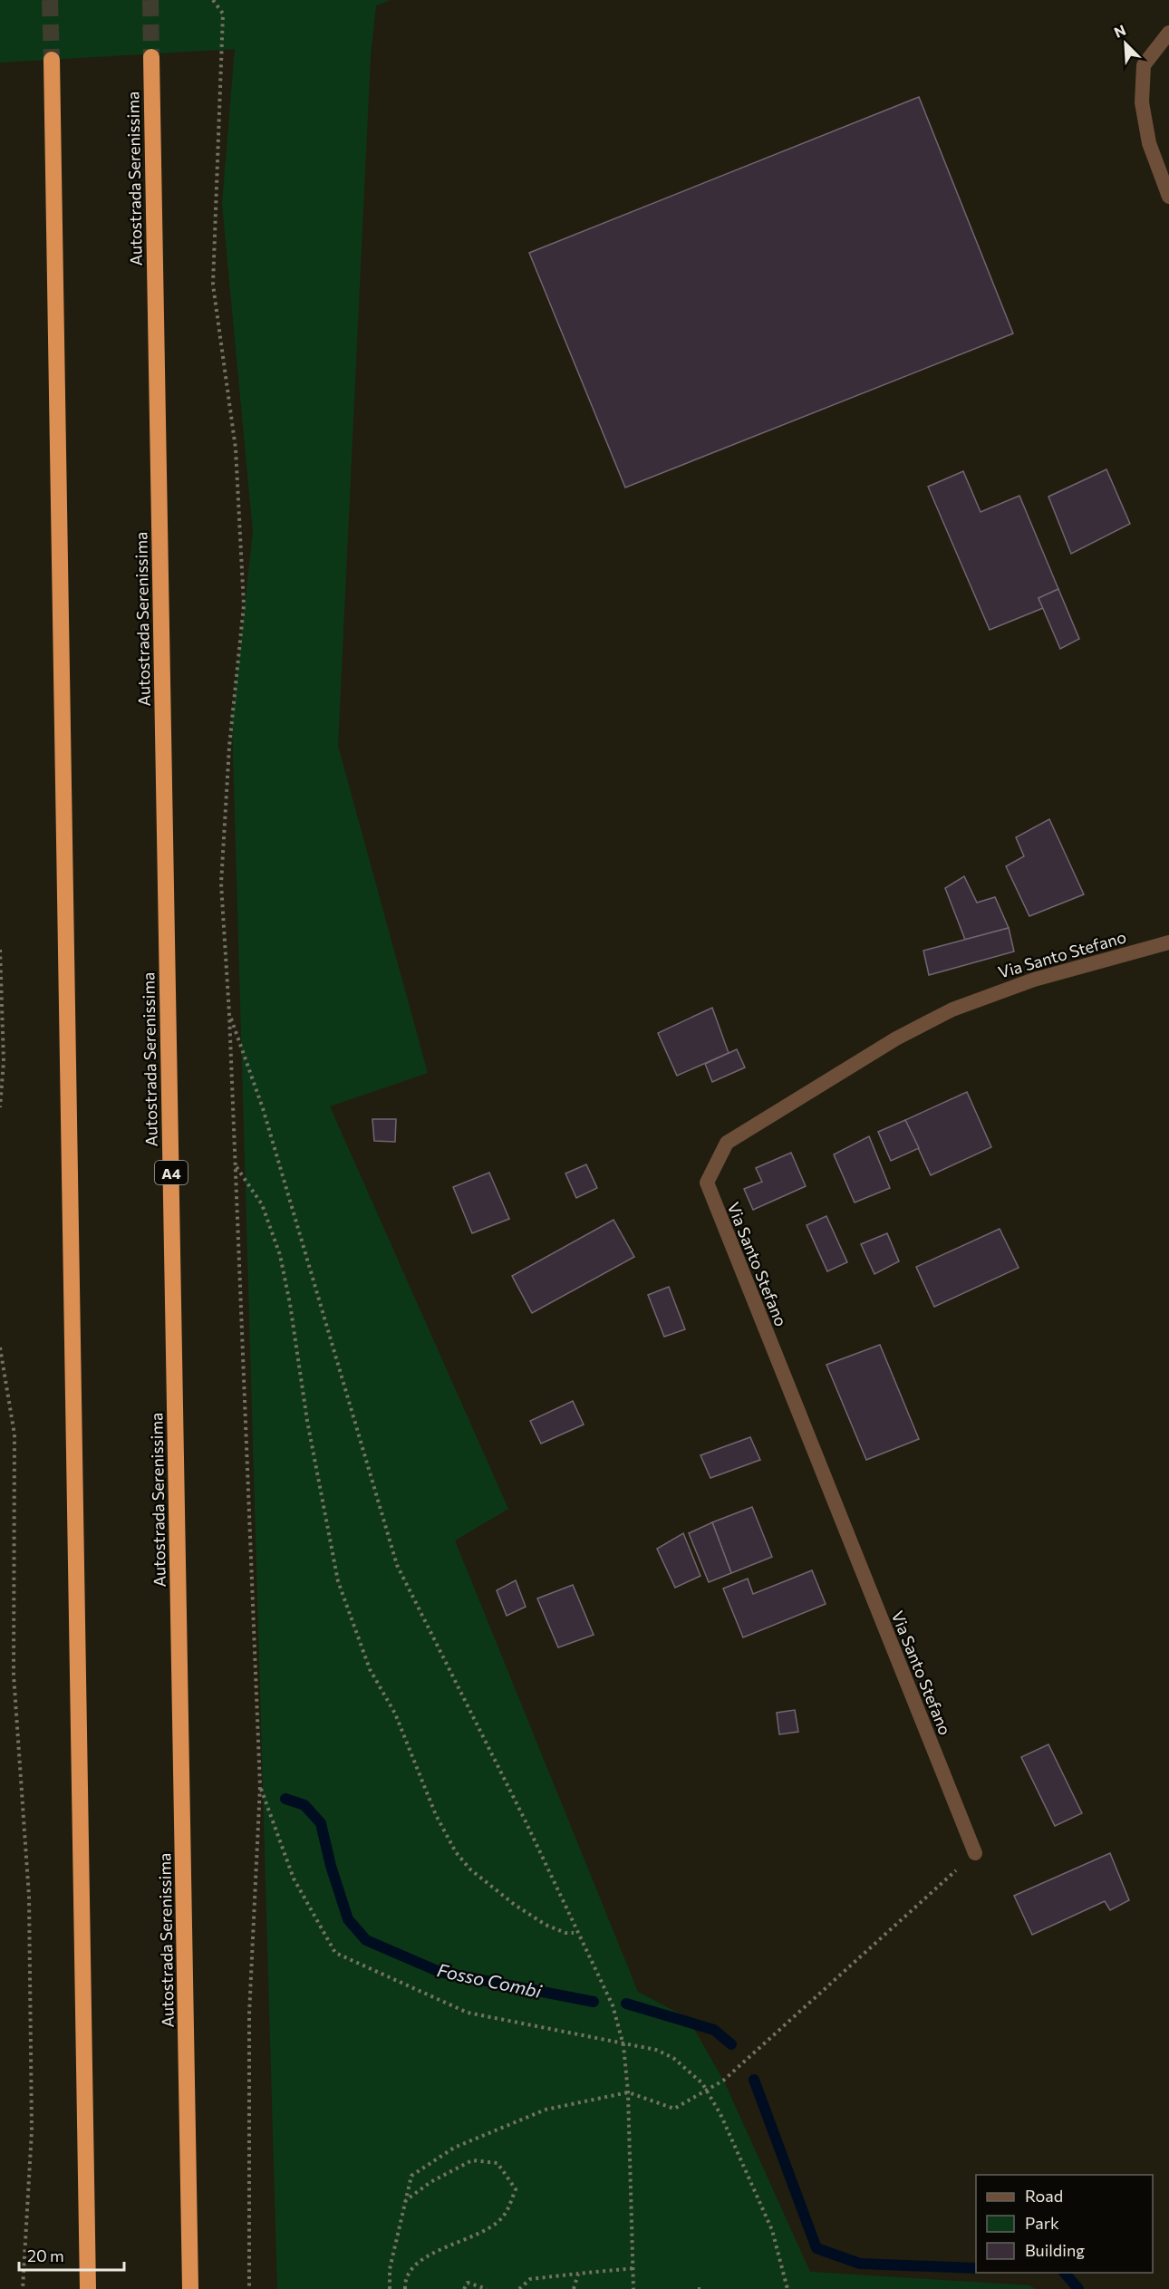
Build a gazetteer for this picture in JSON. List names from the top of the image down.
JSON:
{
  "streets": {
    "highway": ["Autostrada Serenissima", "A4"],
    "street": ["Via Santo Stefano"]
  },
  "water": ["Fosso Combi"],
  "legend": ["Road", "Park", "Building"],
  "scale_bar": "20 m",
  "north": "top left"
}
